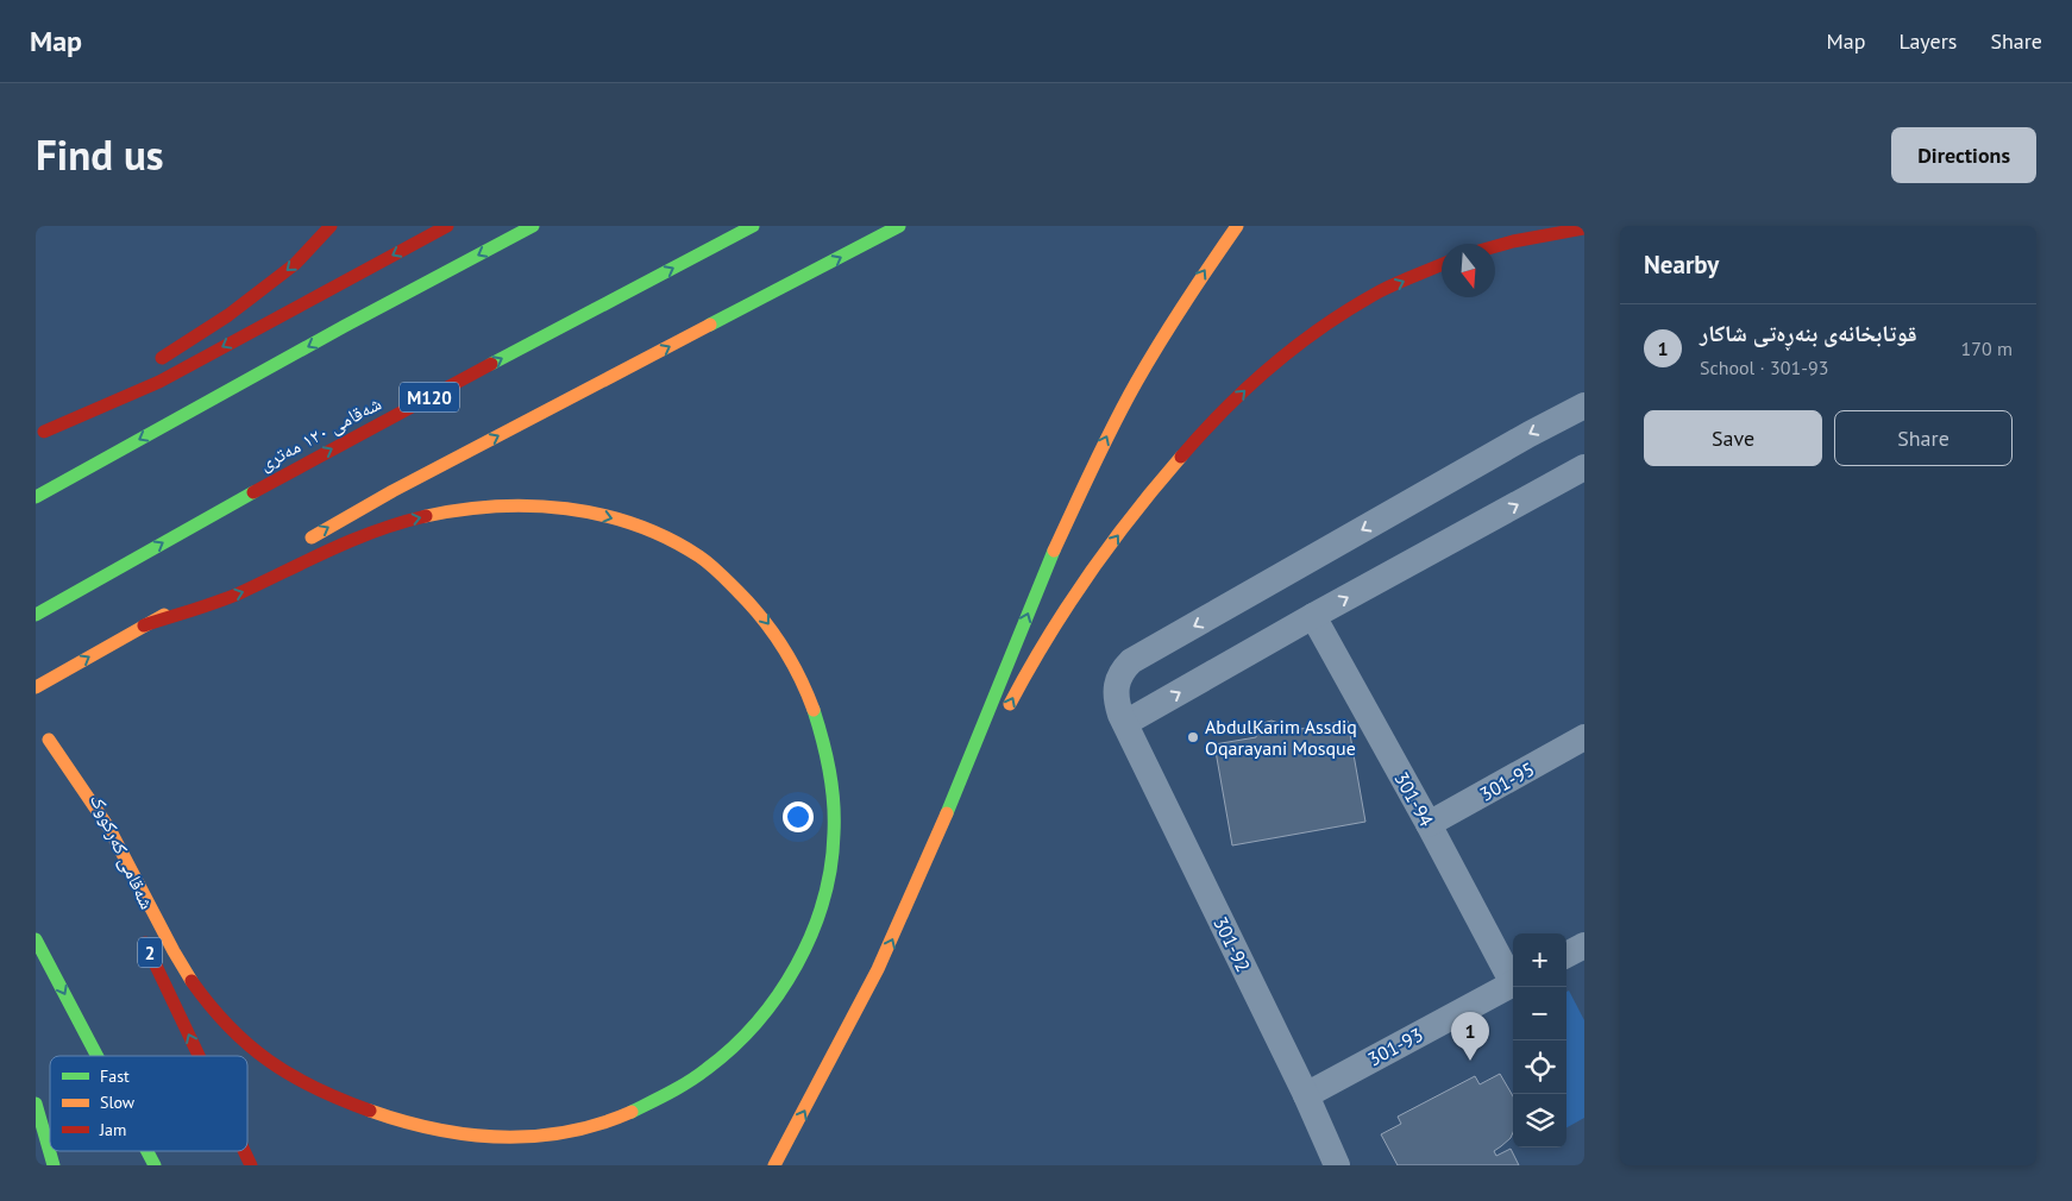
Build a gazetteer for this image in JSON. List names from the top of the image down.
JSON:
{
  "streets": {
    "highway": [
      "M120",
      "شەقامی ١٢٠ مەتری",
      "شەقامی کەرکووک",
      "2"
    ],
    "street": [
      "301-95",
      "301-94",
      "301-92",
      "301-93"
    ]
  },
  "crossings": [
    ["301-95", "301-94"],
    ["301-92", "301-93"]
  ],
  "places": ["AbdulKarim Assdiq Oqarayani Mosque"],
  "legend": ["Fast", "Slow", "Jam"],
  "north": "bottom",
  "page": {
    "header": "Map",
    "nav": ["Map", "Layers", "Share"],
    "title": "Find us",
    "buttons": [
      "Directions",
      ["Save", "Share"]
    ],
    "heading": "Nearby",
    "list": [
      {
        "mark": "1",
        "name": "قوتابخانەی بنەڕەتی شاکار",
        "note": "School · 301-93",
        "value": "170 m"
      }
    ],
    "map_buttons": ["+", "−"],
    "pins": "1"
  }
}
